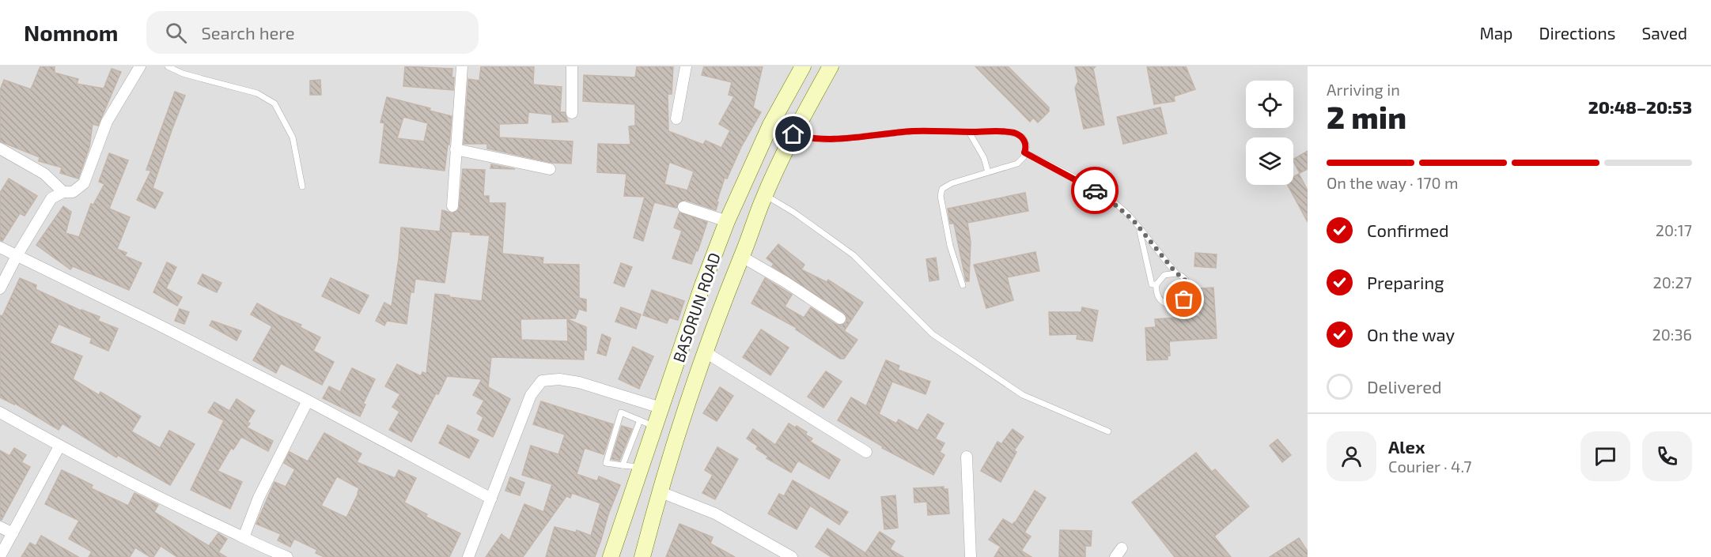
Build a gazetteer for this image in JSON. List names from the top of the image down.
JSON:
{
  "streets": {
    "main road": ["BASORUN ROAD"]
  },
  "page": {
    "header": "Nomnom",
    "search": "Search here",
    "nav": ["Map", "Directions", "Saved"],
    "heading": ["2 min", "Arriving in", "20:48–20:53"],
    "panel": ["Alex", "Courier · 4.7"],
    "bar": "On the way · 170 m",
    "list": [
      ["Confirmed", "20:17"],
      ["Preparing", "20:27"],
      ["On the way", "20:36"],
      "Delivered"
    ]
  }
}
